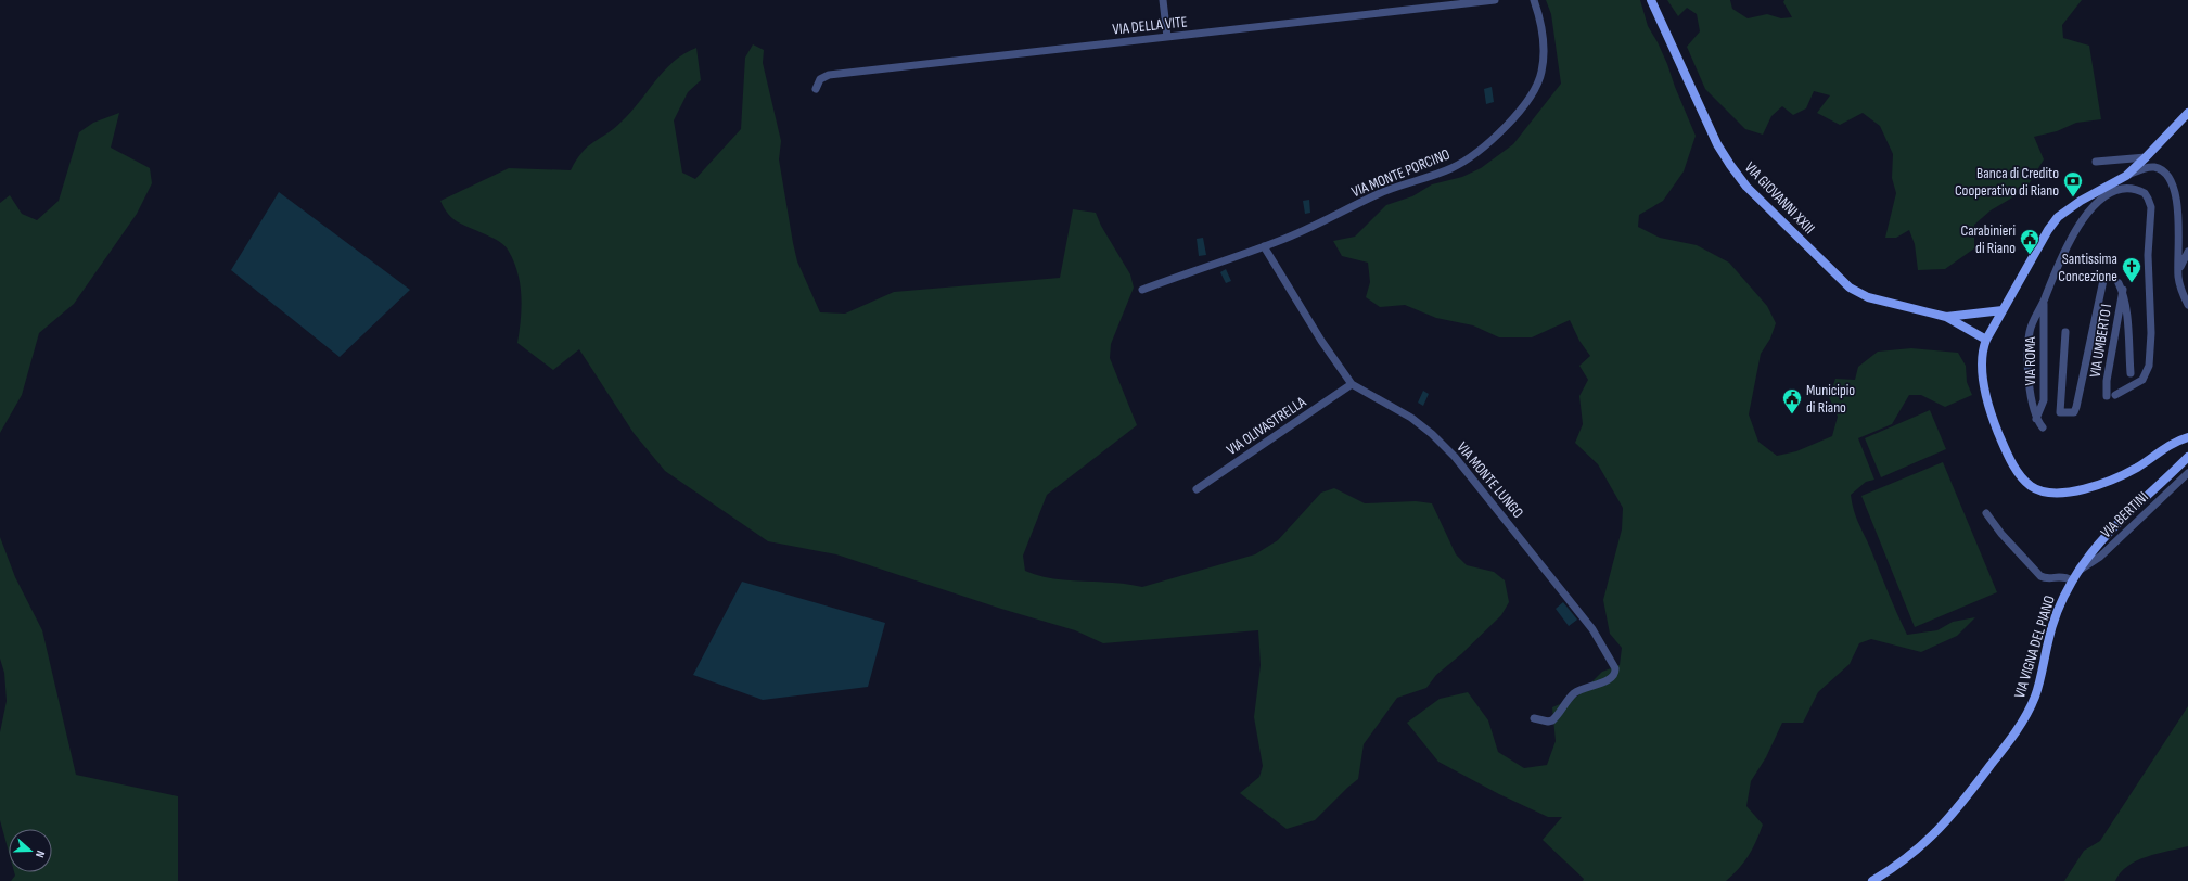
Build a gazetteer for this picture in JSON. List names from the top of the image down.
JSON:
{
  "streets": {
    "main road": ["VIA GIOVANNI XXIII", "VIA VIGNA DEL PIANO"],
    "street": [
      "VIA DELLA VITE",
      "VIA MONTE PORCINO",
      "VIA UMBERTO I",
      "VIA ROMA",
      "VIA OLIVASTRELLA",
      "VIA MONTE LUNGO",
      "VIA BERTINI"
    ]
  },
  "crossings": [
    ["VIA MONTE PORCINO", "VIA MONTE LUNGO"],
    ["VIA OLIVASTRELLA", "VIA MONTE LUNGO"],
    ["VIA BERTINI", "VIA VIGNA DEL PIANO"]
  ],
  "places": {
    "bank": ["Banca di Credito Cooperativo di Riano"],
    "public building": ["Carabinieri di Riano", "Municipio di Riano"],
    "church": ["Santissima Concezione"]
  },
  "north": "right"
}
